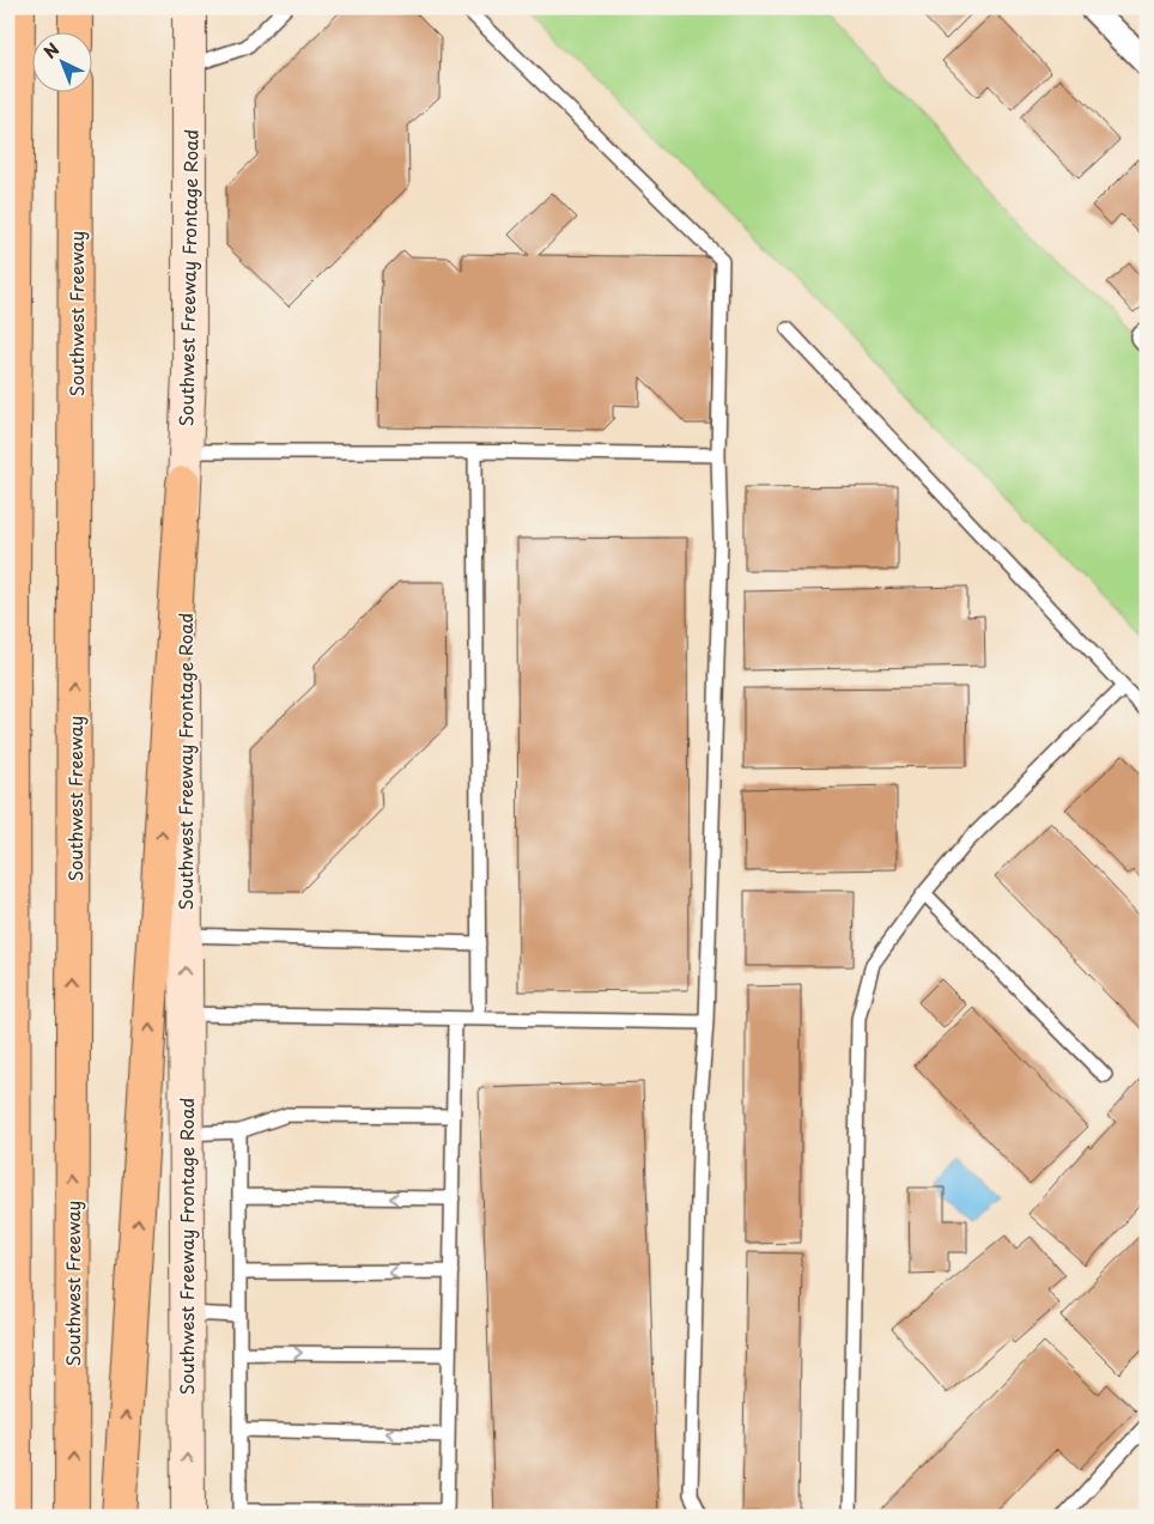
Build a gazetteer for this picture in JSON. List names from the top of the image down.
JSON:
{
  "streets": {
    "highway": ["Southwest Freeway"],
    "main road": ["Southwest Freeway Frontage Road"]
  },
  "north": "top left"
}
